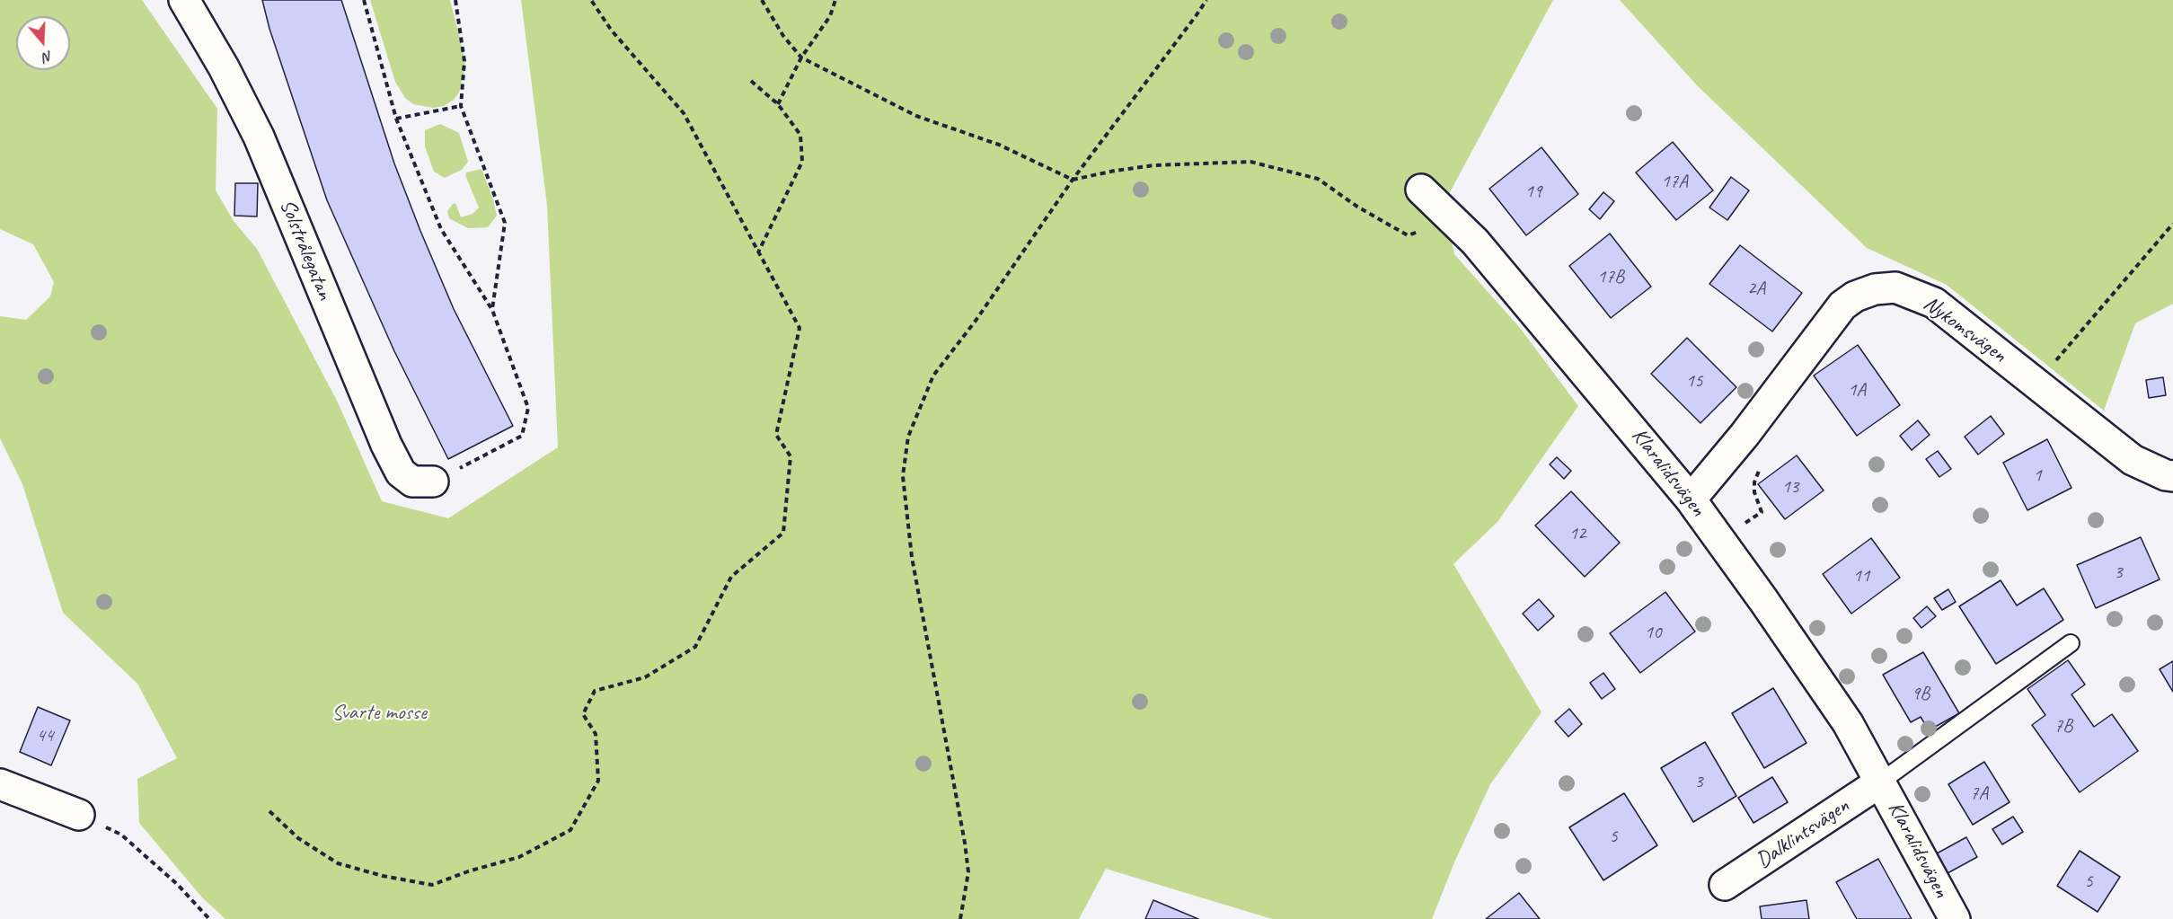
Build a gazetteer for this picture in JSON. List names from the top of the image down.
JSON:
{
  "streets": {
    "street": [
      "Solstrålegatan",
      "Nykomsvägen",
      "Klaralidsvägen",
      "Dalklintsvägen"
    ]
  },
  "crossings": [
    ["Nykomsvägen", "Klaralidsvägen"],
    ["Klaralidsvägen", "Dalklintsvägen"]
  ],
  "parks": ["Svarte mosse"],
  "house_numbers": [
    "17A",
    "19",
    "17B",
    "2A",
    "15",
    "1A",
    "1",
    "13",
    "12",
    "3",
    "11",
    "10",
    "9B",
    "7B",
    "44",
    "3",
    "7A",
    "5",
    "5"
  ],
  "north": "bottom"
}
